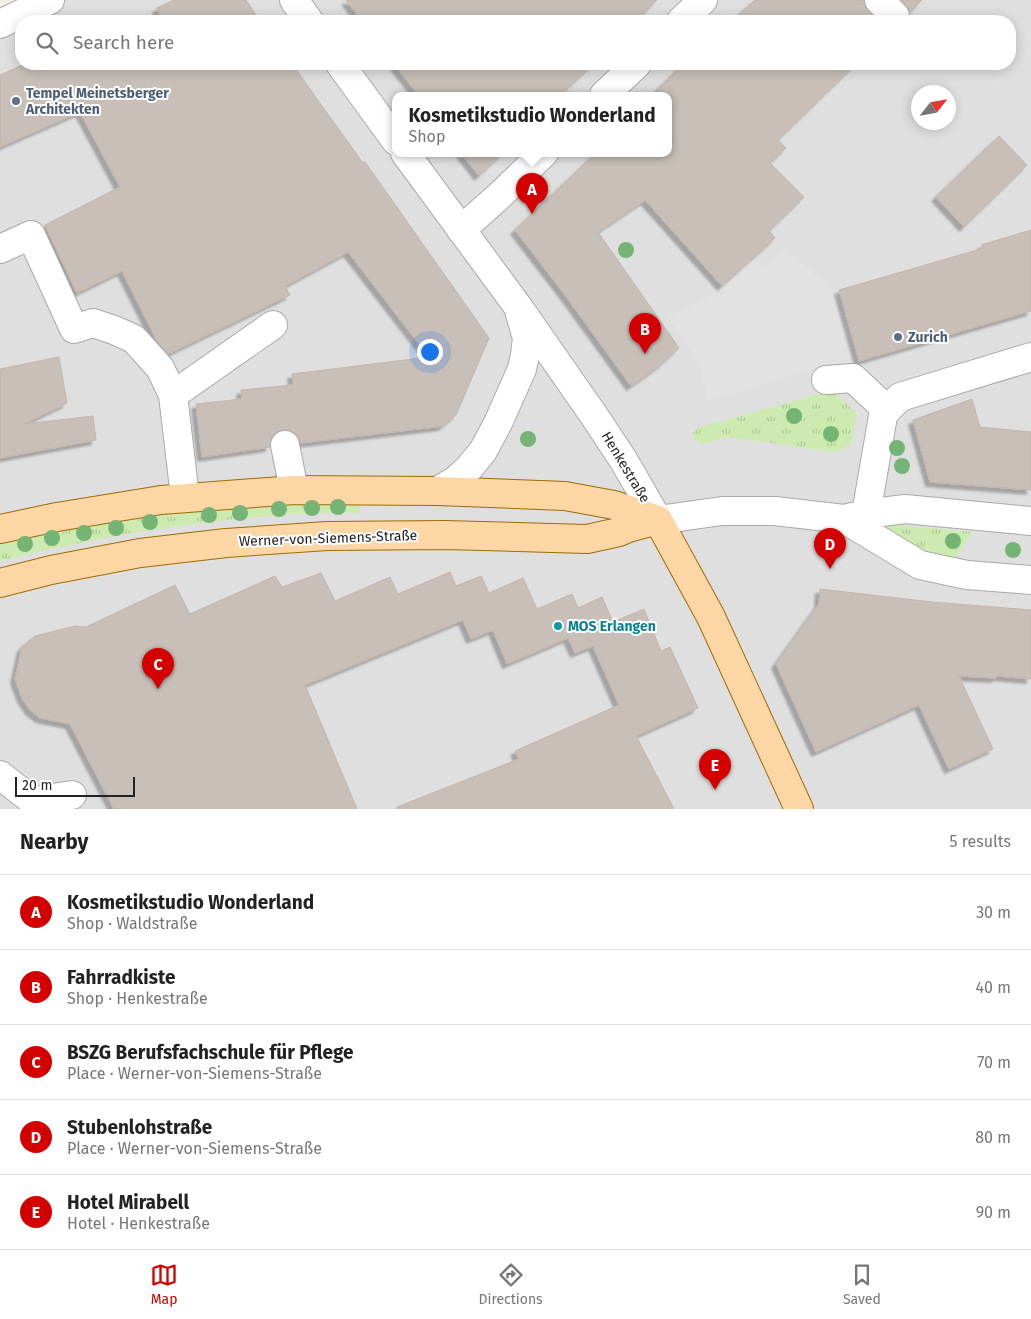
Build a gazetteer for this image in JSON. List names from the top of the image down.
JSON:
{
  "streets": {
    "main road": ["Henkestraße", "Werner-von-Siemens-Straße"]
  },
  "crossings": [
    ["Henkestraße", "Werner-von-Siemens-Straße"]
  ],
  "places": ["Tempel Meinetsberger Architekten", "Zurich", "MOS Erlangen"],
  "scale_bar": "20 m",
  "north": "top right",
  "page": {
    "search": "Search here",
    "popup": ["Kosmetikstudio Wonderland", "Shop"],
    "pins": [
      "A",
      "B",
      "D",
      "C",
      "E"
    ],
    "scale": "20 m",
    "heading": ["Nearby", "5 results"],
    "list": [
      {
        "mark": "A",
        "name": "Kosmetikstudio Wonderland",
        "note": "Shop · Waldstraße",
        "value": "30 m"
      },
      {
        "mark": "B",
        "name": "Fahrradkiste",
        "note": "Shop · Henkestraße",
        "value": "40 m"
      },
      {
        "mark": "C",
        "name": "BSZG Berufsfachschule für Pflege",
        "note": "Place · Werner-von-Siemens-Straße",
        "value": "70 m"
      },
      {
        "mark": "D",
        "name": "Stubenlohstraße",
        "note": "Place · Werner-von-Siemens-Straße",
        "value": "80 m"
      },
      {
        "mark": "E",
        "name": "Hotel Mirabell",
        "note": "Hotel · Henkestraße",
        "value": "90 m"
      }
    ],
    "nav": ["Map", "Directions", "Saved"]
  }
}
